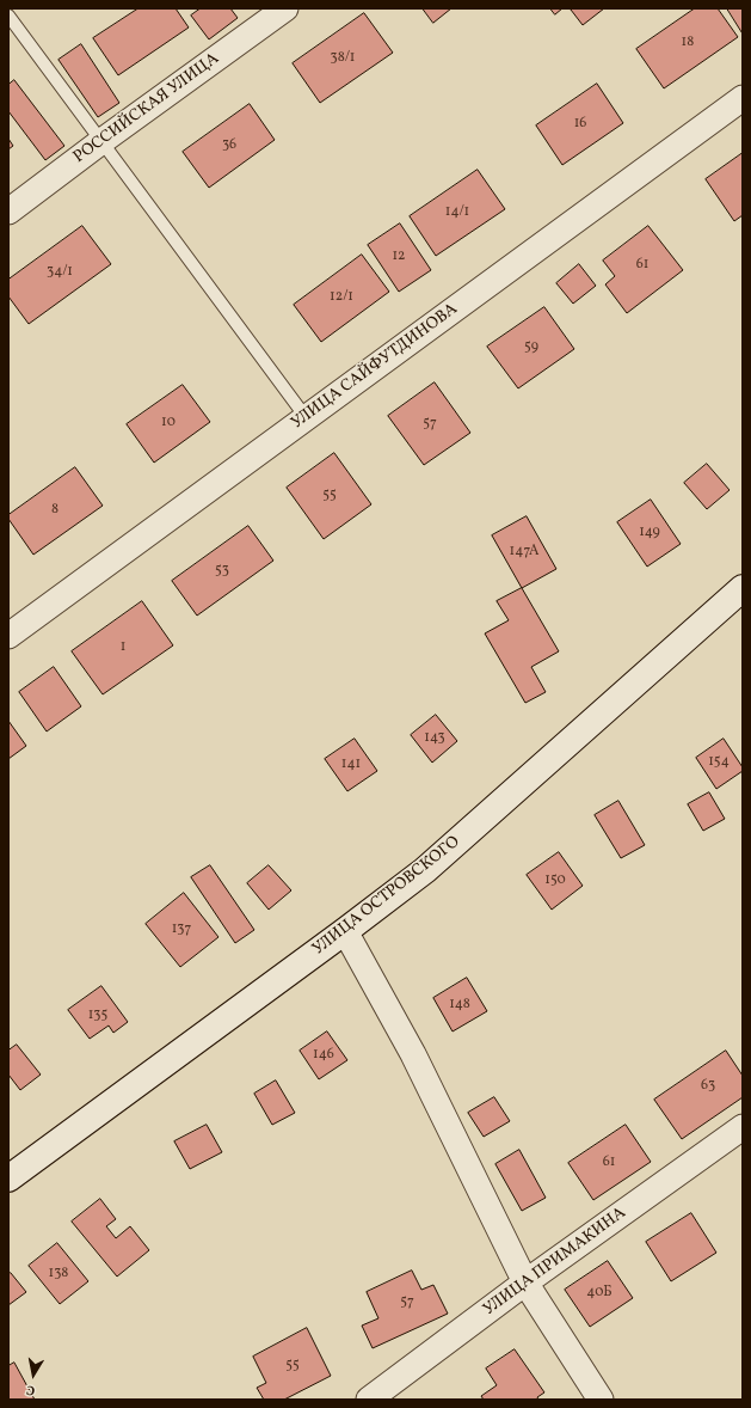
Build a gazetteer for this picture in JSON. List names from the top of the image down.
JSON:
{
  "streets": {
    "main road": ["УЛИЦА ОСТРОВСКОГО"],
    "street": ["РОССИЙСКАЯ УЛИЦА", "УЛИЦА САЙФУТДИНОВА", "УЛИЦА ПРИМАКИНА"]
  },
  "house_numbers": [
    "18",
    "38/1",
    "16",
    "36",
    "14/1",
    "12",
    "61",
    "34/1",
    "12/1",
    "59",
    "10",
    "57",
    "55",
    "8",
    "149",
    "147А",
    "53",
    "1",
    "143",
    "154",
    "141",
    "150",
    "137",
    "148",
    "135",
    "146",
    "63",
    "61",
    "138",
    "40Б",
    "57",
    "55"
  ],
  "north": "bottom"
}
